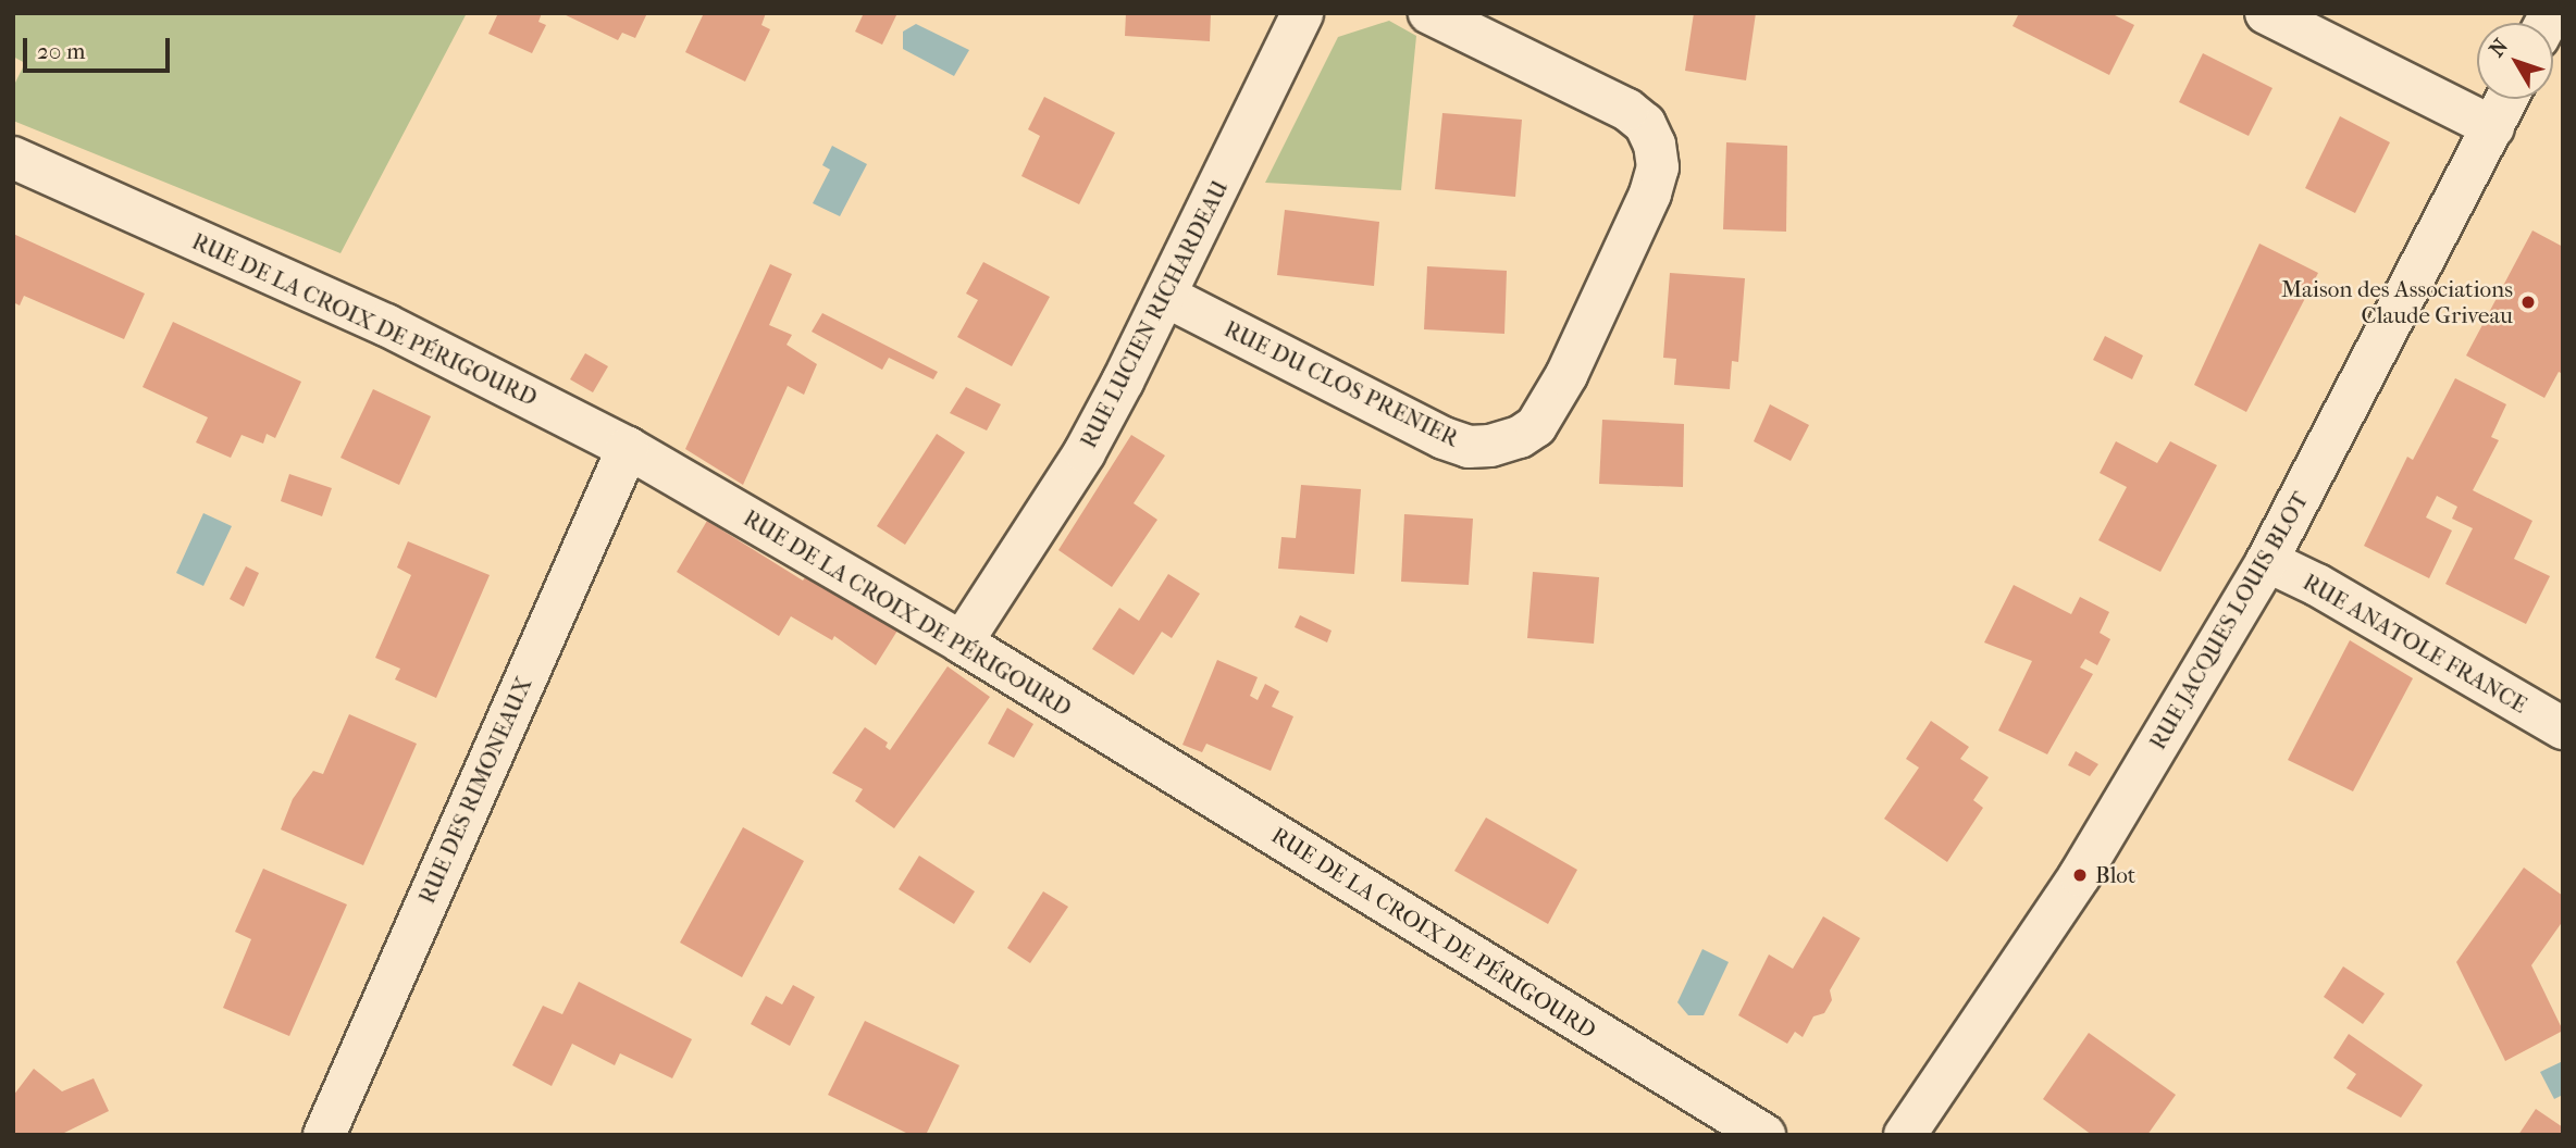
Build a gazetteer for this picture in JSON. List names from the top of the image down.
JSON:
{
  "streets": {
    "street": [
      "RUE LUCIEN RICHARDEAU",
      "RUE DE LA CROIX DE PÉRIGOURD",
      "RUE DU CLOS PRENIER",
      "RUE JACQUES LOUIS BLOT",
      "RUE ANATOLE FRANCE",
      "RUE DES RIMONEAUX"
    ]
  },
  "crossings": [
    ["RUE LUCIEN RICHARDEAU", "RUE DE LA CROIX DE PÉRIGOURD"],
    ["RUE LUCIEN RICHARDEAU", "RUE DU CLOS PRENIER"],
    ["RUE DE LA CROIX DE PÉRIGOURD", "RUE DES RIMONEAUX"],
    ["RUE JACQUES LOUIS BLOT", "RUE ANATOLE FRANCE"]
  ],
  "places": ["Maison des Associations Claude Griveau", "Blot"],
  "scale_bar": "20 m",
  "north": "top left"
}
